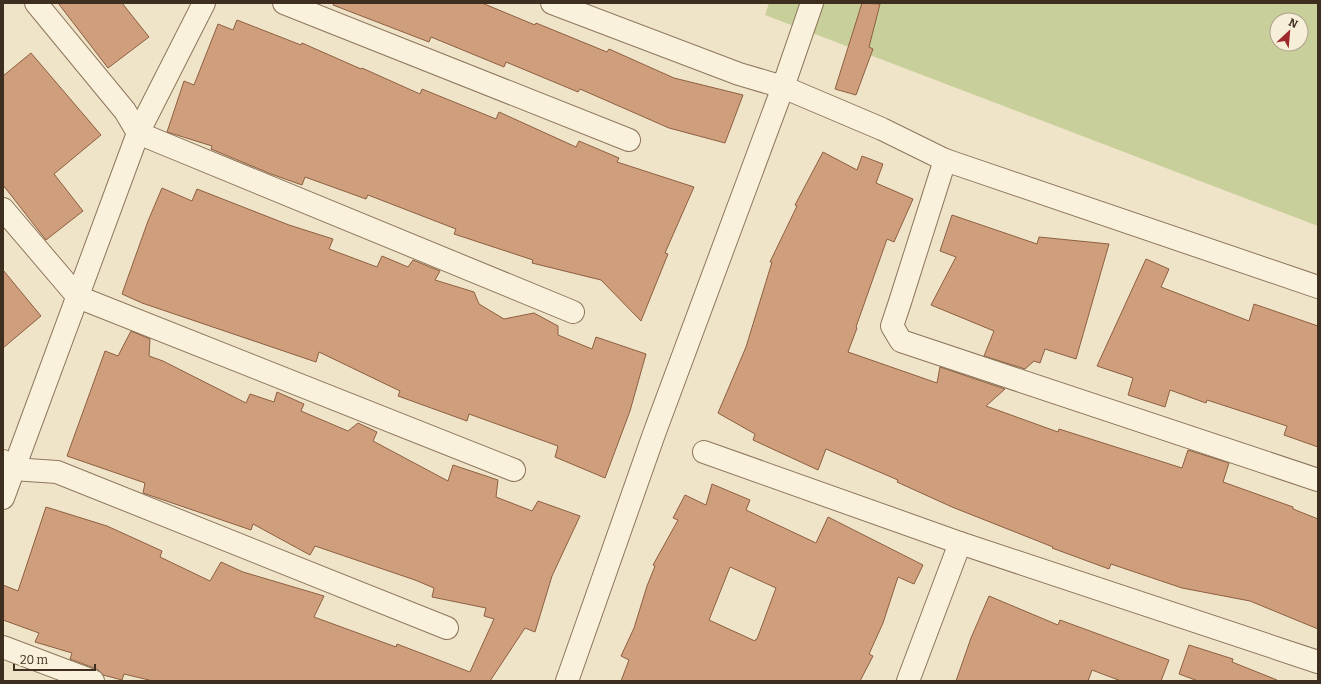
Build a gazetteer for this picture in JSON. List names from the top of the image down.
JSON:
{
  "scale_bar": "20 m",
  "north": "top right"
}
